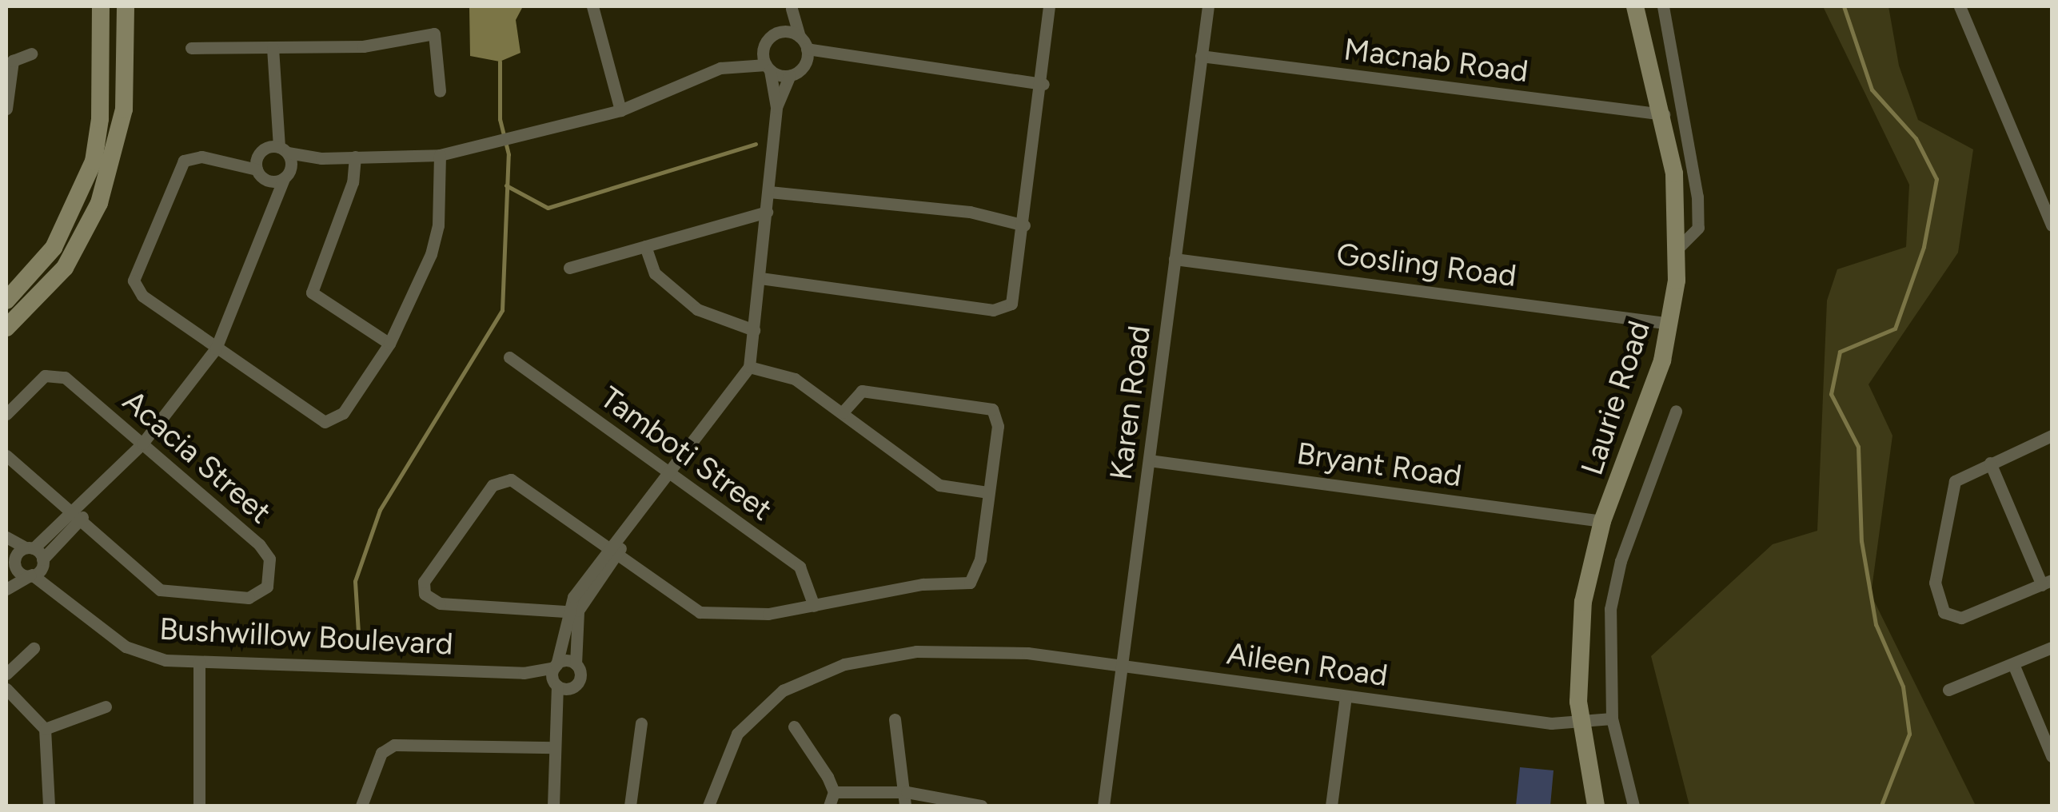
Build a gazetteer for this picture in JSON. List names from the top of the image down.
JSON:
{
  "streets": {
    "main road": ["Laurie Road"],
    "street": [
      "Macnab Road",
      "Gosling Road",
      "Karen Road",
      "Tamboti Street",
      "Acacia Street",
      "Bryant Road",
      "Bushwillow Boulevard",
      "Aileen Road"
    ]
  },
  "crossings": [
    ["Macnab Road", "Laurie Road"],
    ["Macnab Road", "Karen Road"],
    ["Gosling Road", "Laurie Road"],
    ["Gosling Road", "Karen Road"],
    ["Laurie Road", "Bryant Road"],
    ["Laurie Road", "Aileen Road"],
    ["Karen Road", "Bryant Road"],
    ["Karen Road", "Aileen Road"]
  ]
}
